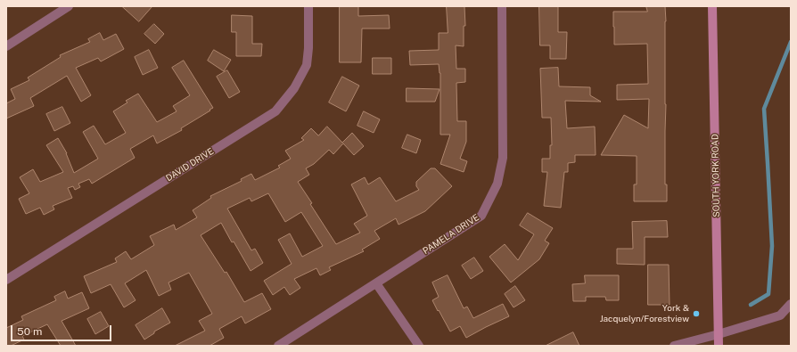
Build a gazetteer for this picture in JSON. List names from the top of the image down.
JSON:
{
  "streets": {
    "main road": ["SOUTH YORK ROAD"],
    "street": ["DAVID DRIVE", "PAMELA DRIVE"]
  },
  "places": ["York & Jacquelyn/Forestview"],
  "scale_bar": "50 m"
}
